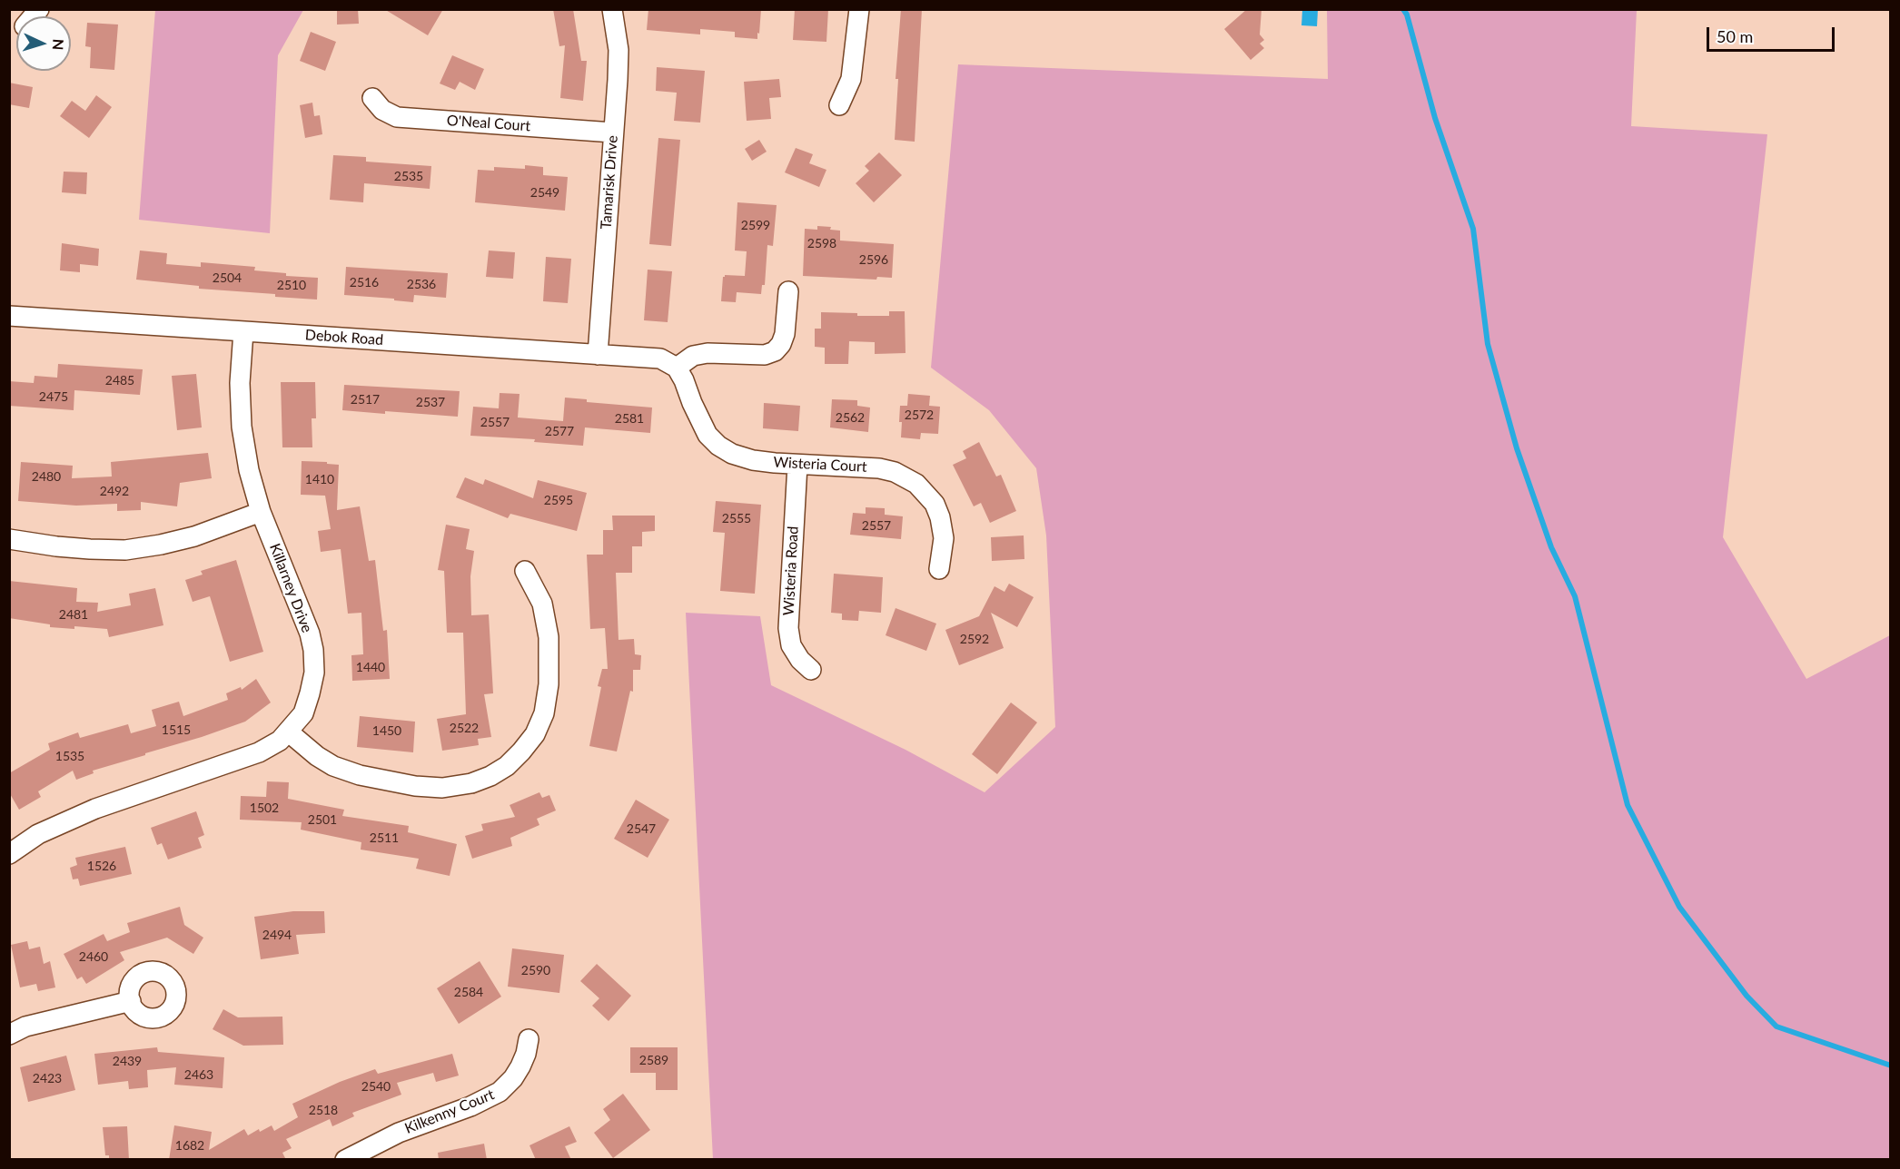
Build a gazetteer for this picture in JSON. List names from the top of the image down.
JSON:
{
  "streets": {
    "street": [
      "O'Neal Court",
      "Tamarisk Drive",
      "Debok Road",
      "Wisteria Court",
      "Wisteria Road",
      "Killarney Drive",
      "Kilkenny Court"
    ]
  },
  "crossings": [
    ["O'Neal Court", "Tamarisk Drive"],
    ["Tamarisk Drive", "Debok Road"],
    ["Debok Road", "Wisteria Court"],
    ["Debok Road", "Killarney Drive"],
    ["Wisteria Court", "Wisteria Road"]
  ],
  "house_numbers": [
    "2535",
    "2549",
    "2599",
    "2598",
    "2596",
    "2504",
    "2516",
    "2536",
    "2510",
    "2485",
    "2475",
    "2517",
    "2537",
    "2572",
    "2562",
    "2581",
    "2557",
    "2577",
    "2480",
    "1410",
    "2492",
    "2595",
    "2555",
    "2557",
    "2481",
    "2592",
    "1440",
    "2522",
    "1515",
    "1450",
    "1535",
    "1502",
    "2501",
    "2547",
    "2511",
    "1526",
    "2494",
    "2460",
    "2590",
    "2584",
    "2589",
    "2439",
    "2463",
    "2423",
    "2540",
    "2518",
    "1682"
  ],
  "scale_bar": "50 m",
  "north": "right"
}
